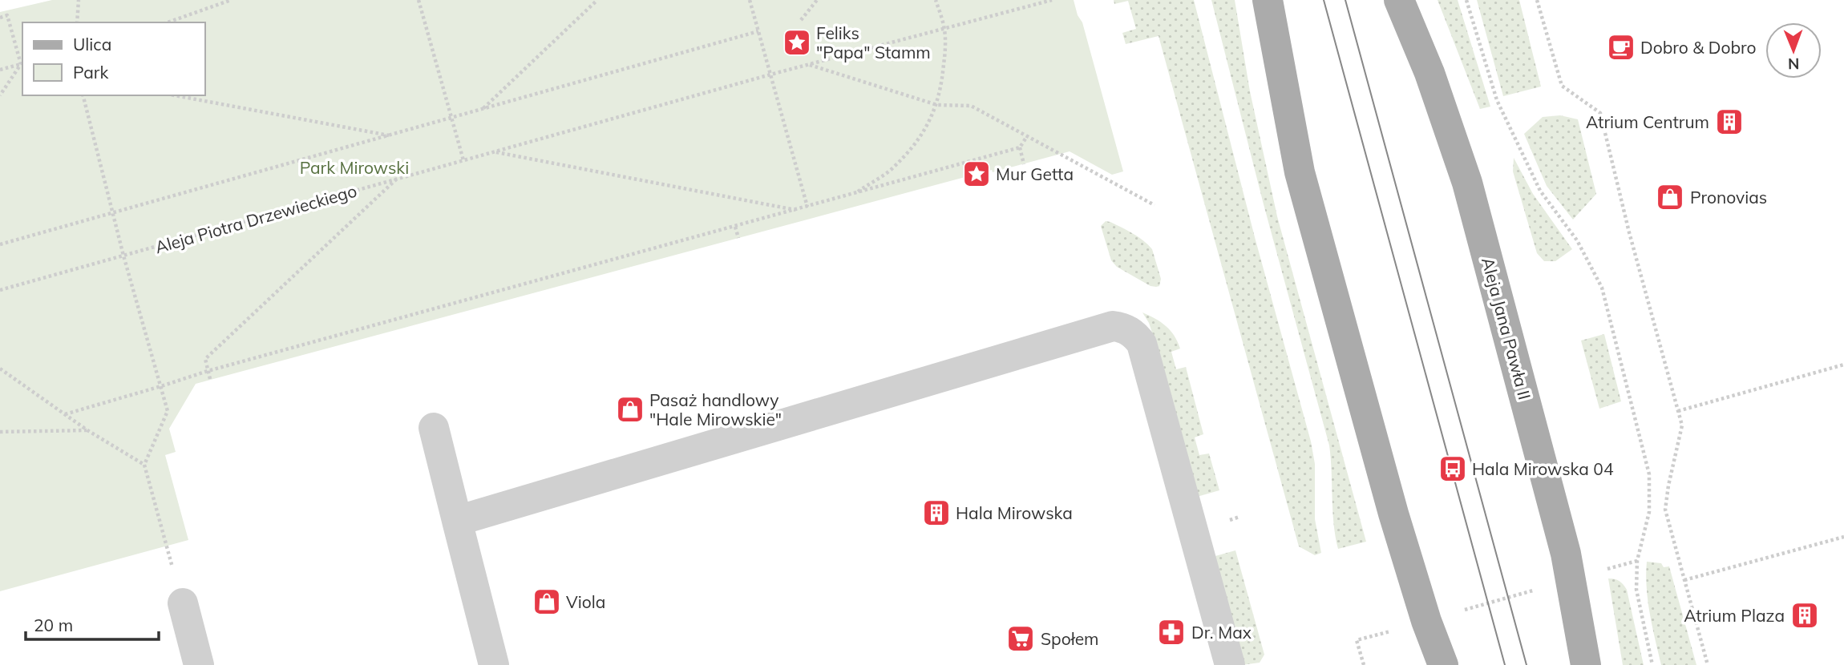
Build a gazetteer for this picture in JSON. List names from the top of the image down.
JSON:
{
  "streets": {
    "main road": ["Aleja Jana Pawła II"],
    "path": ["Aleja Piotra Drzewieckiego"]
  },
  "parks": ["Park Mirowski"],
  "places": {
    "place": ["Feliks \"Papa\" Stamm", "Mur Getta"],
    "cafe": ["Dobro & Dobro"],
    "building": ["Atrium Centrum", "Hala Mirowska", "Atrium Plaza"],
    "shop": ["Pronovias", "Pasaż handlowy \"Hale Mirowskie\"", "Viola"],
    "bus stop": ["Hala Mirowska 04"],
    "pharmacy": ["Dr. Max"],
    "supermarket": ["Społem"]
  },
  "legend": ["Ulica", "Park"],
  "scale_bar": "20 m",
  "north": "bottom"
}
